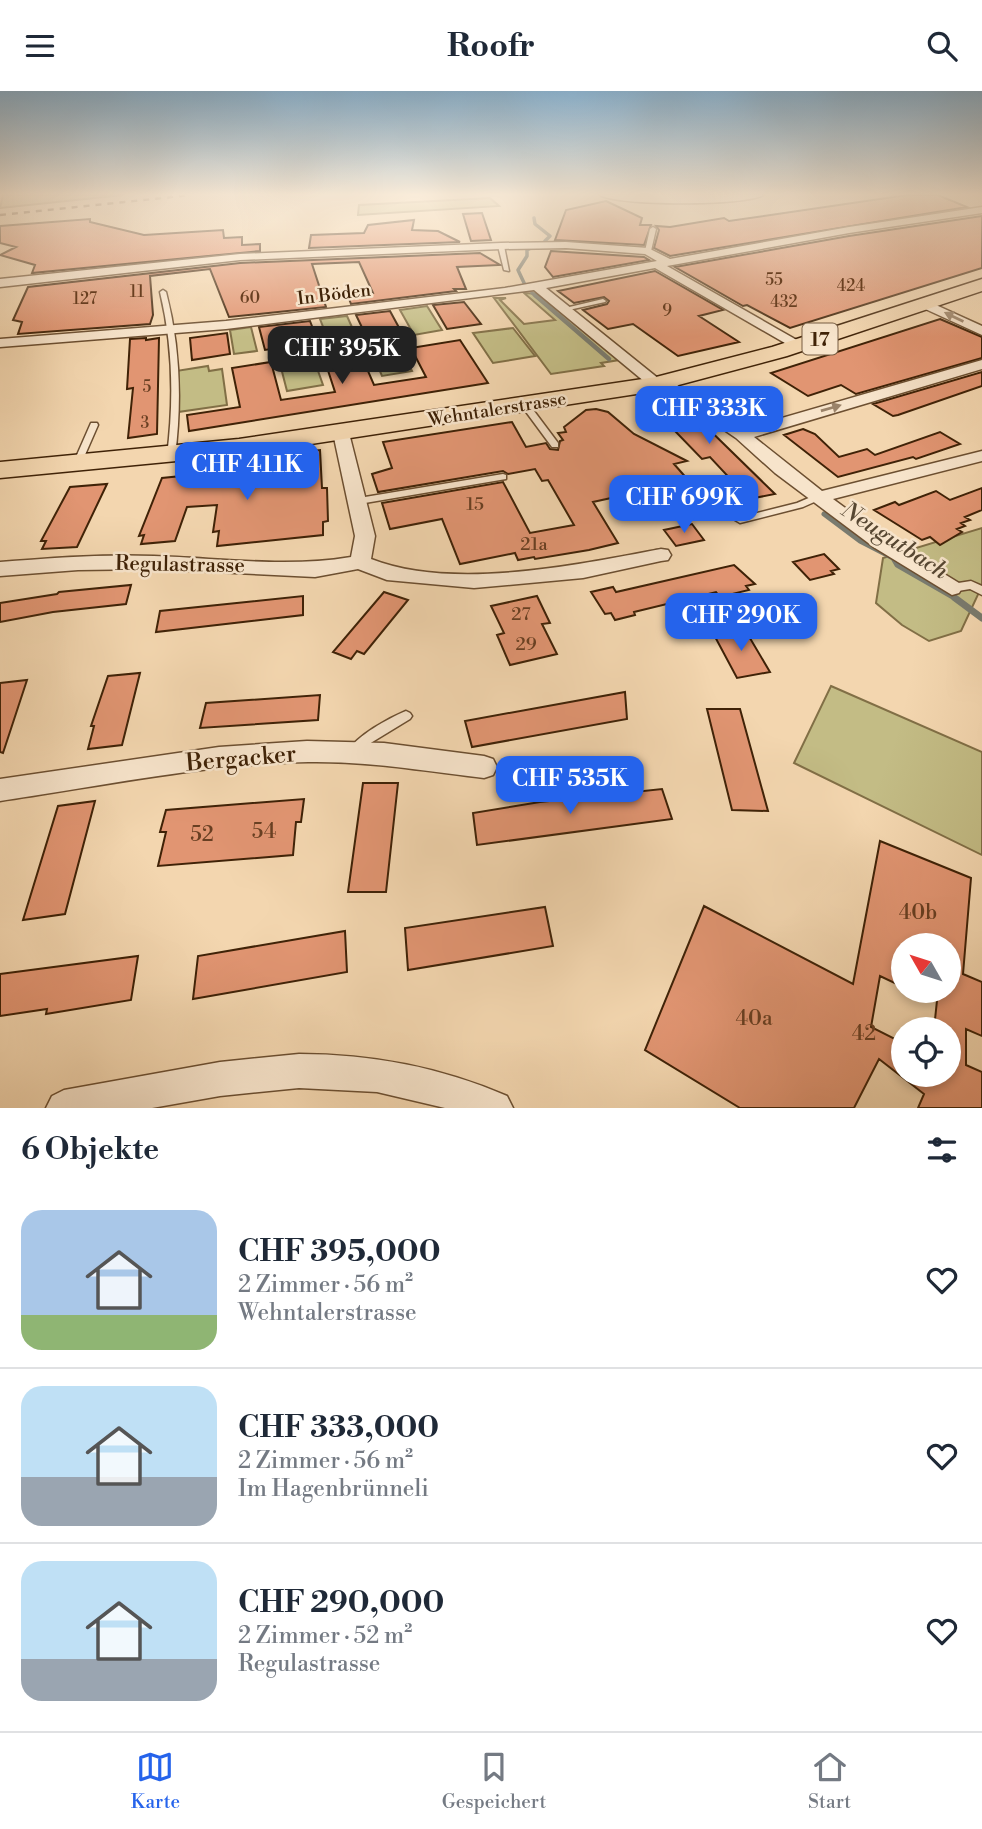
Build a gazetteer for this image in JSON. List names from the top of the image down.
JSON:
{
  "streets": {
    "main road": ["17", "Wehntalerstrasse"],
    "street": ["In Böden", "Regulastrasse", "Bergacker"]
  },
  "water": ["Neugutbach"],
  "house_numbers": [
    "55",
    "424",
    "11",
    "60",
    "127",
    "432",
    "9",
    "5",
    "3",
    "15",
    "21a",
    "27",
    "29",
    "54",
    "52",
    "40b",
    "40a",
    "42"
  ],
  "north": "top left",
  "page": {
    "header": "Roofr",
    "price": [
      "CHF 395K",
      "CHF 333K",
      "CHF 411K",
      "CHF 699K",
      "CHF 290K",
      "CHF 535K"
    ],
    "heading": "6 Objekte",
    "list": [
      {
        "name": "CHF 395,000",
        "note": "2 Zimmer · 56 m² · Wehntalerstrasse"
      },
      {
        "name": "CHF 333,000",
        "note": "2 Zimmer · 56 m² · Im Hagenbrünneli"
      },
      {
        "name": "CHF 290,000",
        "note": "2 Zimmer · 52 m² · Regulastrasse"
      }
    ],
    "tabs": ["Karte", "Gespeichert", "Start"]
  }
}
